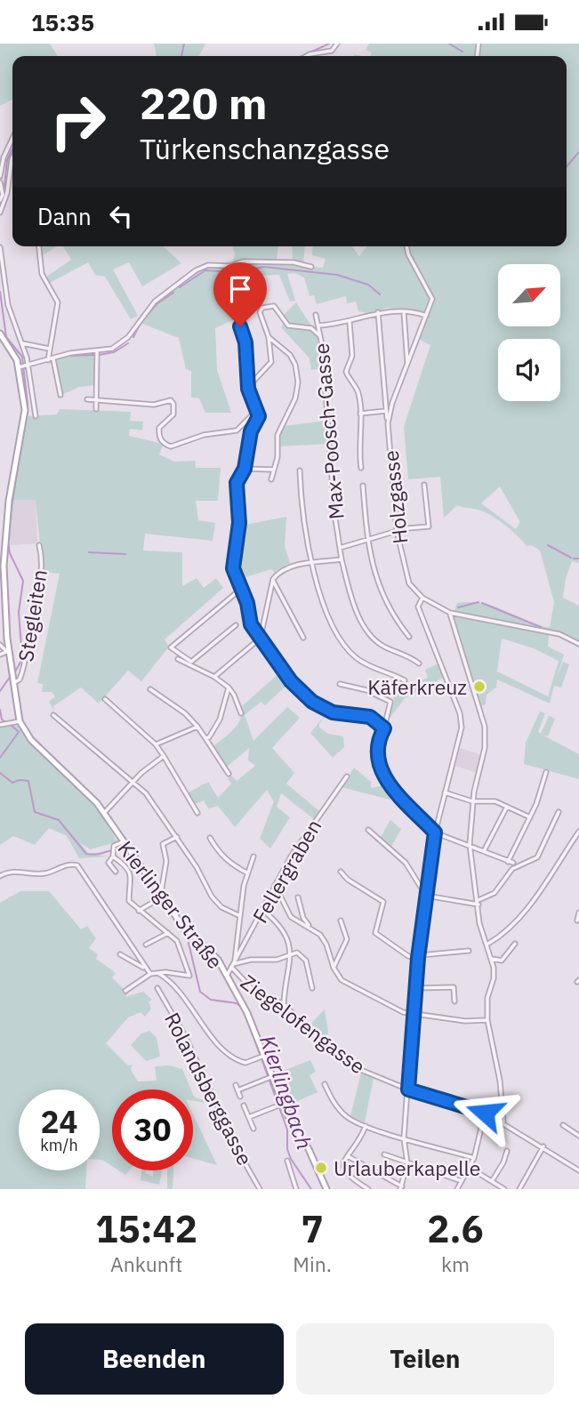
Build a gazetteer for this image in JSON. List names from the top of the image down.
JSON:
{
  "streets": {
    "main road": ["Kierlinger Straße"],
    "street": [
      "Max-Poosch-Gasse",
      "Holzgasse",
      "Stegleiten",
      "Fellergraben",
      "Ziegelofengasse",
      "Rolandsberggasse"
    ]
  },
  "crossings": [
    ["Stegleiten", "Kierlinger Straße"],
    ["Fellergraben", "Kierlinger Straße"],
    ["Fellergraben", "Ziegelofengasse"]
  ],
  "water": ["Kierlingbach"],
  "places": ["Käferkreuz", "Urlauberkapelle"],
  "north": "top right",
  "page": {
    "status": "15:35",
    "turn": ["220 m", "Türkenschanzgasse"],
    "then": "Dann",
    "speed": "24 km/h",
    "limit": "30",
    "eta": [
      "15:42",
      "Ankunft",
      "7",
      "Min.",
      "2.6",
      "km"
    ],
    "buttons": ["Beenden", "Teilen"]
  }
}
